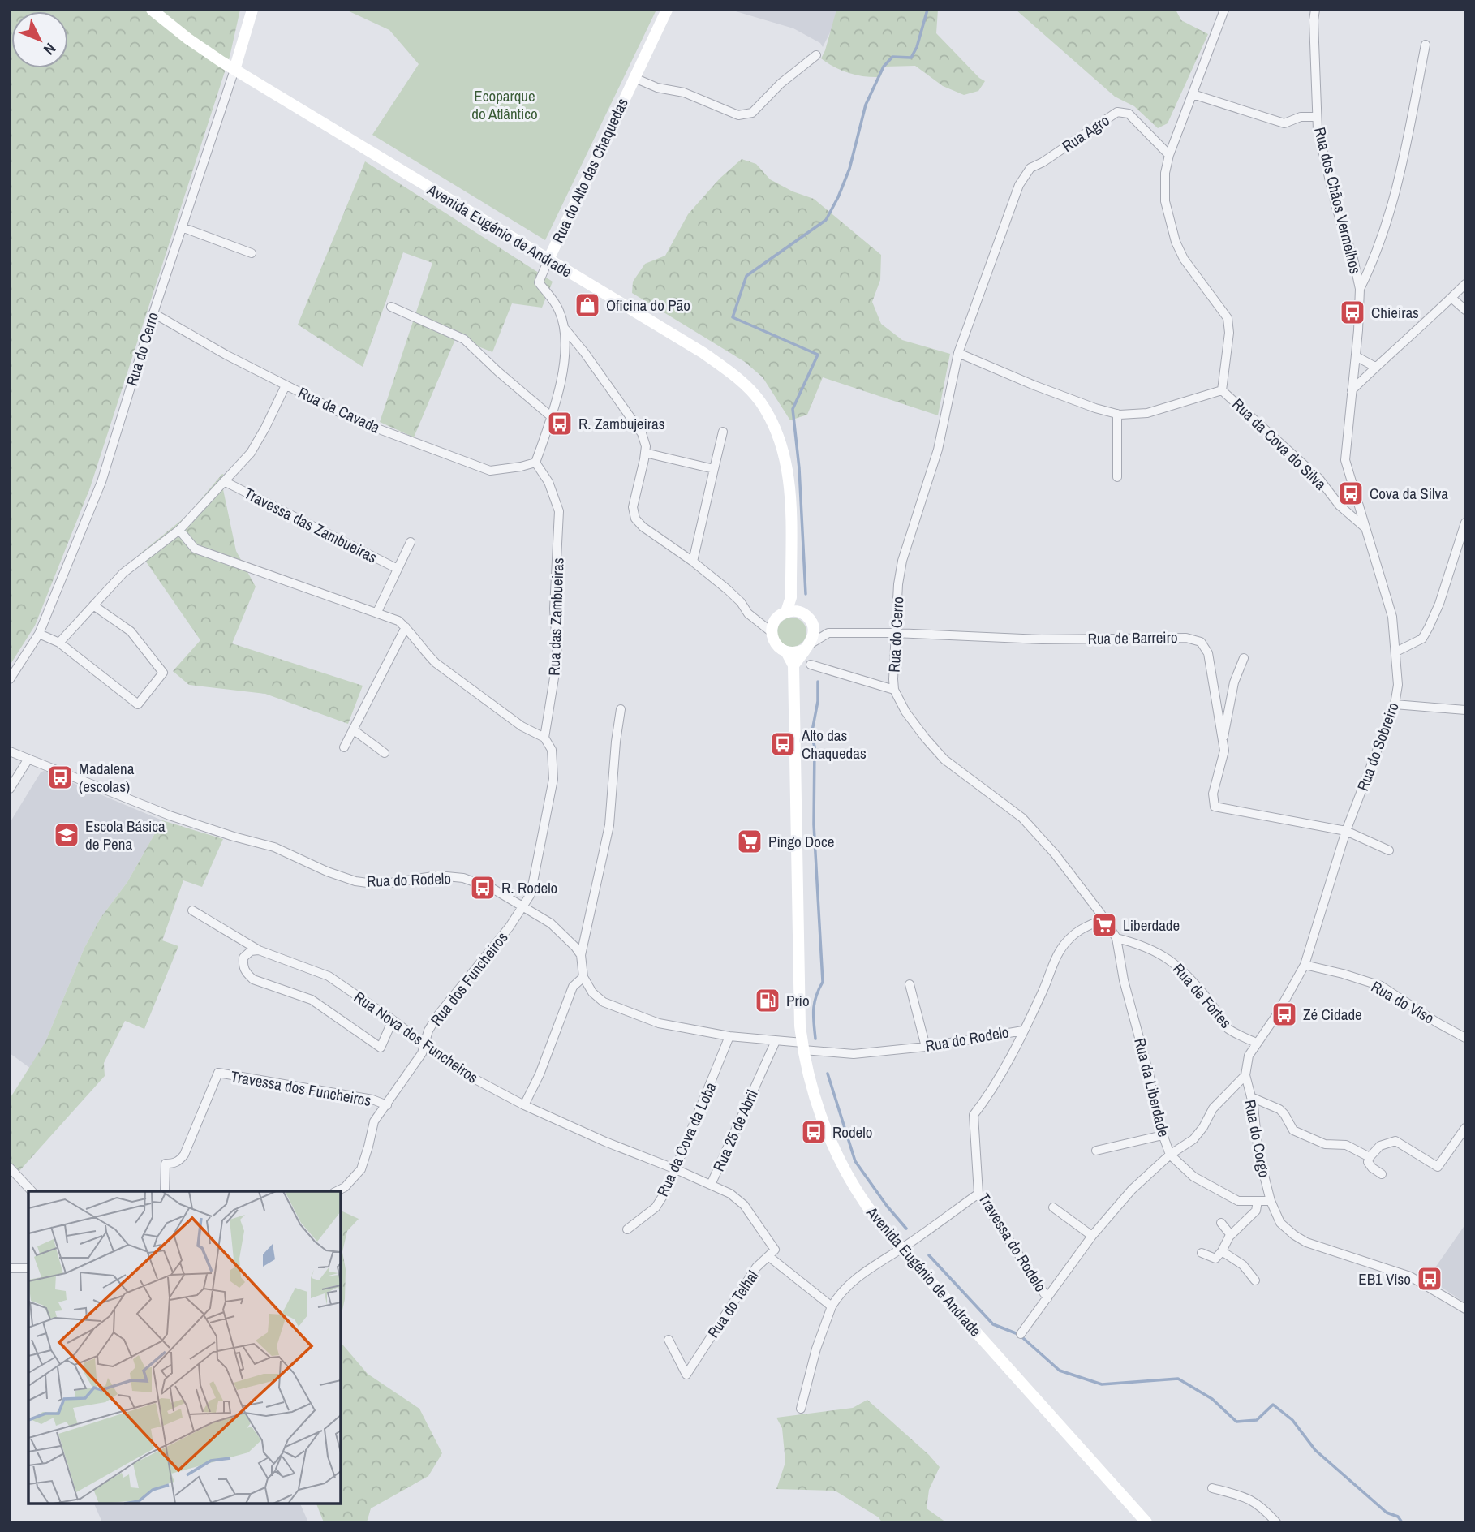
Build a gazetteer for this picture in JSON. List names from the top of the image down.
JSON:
{
  "streets": {
    "main road": ["Rua do Alto das Chaquedas", "Avenida Eugénio de Andrade", "Rua do Cerro"],
    "street": [
      "Rua Agro",
      "Rua dos Chãos Vermelhos",
      "Rua da Cavada",
      "Rua da Cova do Silva",
      "Travessa das Zambueiras",
      "Rua das Zambueiras",
      "Rua de Barreiro",
      "Rua do Sobreiro",
      "Rua do Rodelo",
      "Rua dos Funcheiros",
      "Rua de Fortes",
      "Rua do Viso",
      "Rua Nova dos Funcheiros",
      "Rua da Liberdade",
      "Travessa dos Funcheiros",
      "Rua 25 de Abril",
      "Rua do Corgo",
      "Rua da Cova da Loba",
      "Travessa do Rodelo",
      "Rua do Telhal"
    ]
  },
  "crossings": [
    ["Rua Agro", "Rua do Cerro"],
    ["Rua Agro", "Rua da Cova do Silva"],
    ["Rua do Alto das Chaquedas", "Avenida Eugénio de Andrade"],
    ["Rua dos Chãos Vermelhos", "Rua do Sobreiro"],
    ["Avenida Eugénio de Andrade", "Rua do Cerro"],
    ["Avenida Eugénio de Andrade", "Rua do Rodelo"],
    ["Rua do Cerro", "Rua da Cavada"],
    ["Rua do Cerro", "Rua da Cova do Silva"],
    ["Rua do Cerro", "Rua de Barreiro"],
    ["Rua do Cerro", "Rua do Rodelo"],
    ["Rua do Cerro", "Rua de Fortes"],
    ["Rua do Cerro", "Rua da Liberdade"],
    ["Rua da Cavada", "Rua das Zambueiras"],
    ["Rua da Cova do Silva", "Rua do Sobreiro"],
    ["Rua das Zambueiras", "Rua do Rodelo"],
    ["Rua das Zambueiras", "Rua dos Funcheiros"],
    ["Rua de Barreiro", "Rua do Sobreiro"],
    ["Rua do Sobreiro", "Rua do Viso"],
    ["Rua do Rodelo", "Rua dos Funcheiros"],
    ["Rua do Rodelo", "Rua 25 de Abril"],
    ["Rua do Rodelo", "Rua da Cova da Loba"],
    ["Rua do Rodelo", "Travessa do Rodelo"],
    ["Rua dos Funcheiros", "Rua Nova dos Funcheiros"],
    ["Rua dos Funcheiros", "Travessa dos Funcheiros"],
    ["Rua de Fortes", "Rua da Liberdade"],
    ["Rua Nova dos Funcheiros", "Rua 25 de Abril"],
    ["Rua Nova dos Funcheiros", "Rua da Cova da Loba"],
    ["Rua da Liberdade", "Travessa do Rodelo"],
    ["Rua 25 de Abril", "Rua da Cova da Loba"],
    ["Rua do Corgo", "Travessa do Rodelo"]
  ],
  "parks": ["Ecoparque do Atlântico"],
  "places": {
    "shop": ["Oficina do Pão"],
    "bus stop": [
      "Chieiras",
      "R. Zambujeiras",
      "Cova da Silva",
      "Alto das Chaquedas",
      "Madalena (escolas)",
      "R. Rodelo",
      "Zé Cidade",
      "Rodelo",
      "EB1 Viso"
    ],
    "school or university": ["Escola Básica de Pena"],
    "supermarket": ["Pingo Doce", "Liberdade"],
    "fuel station": ["Prio"]
  },
  "north": "bottom right"
}
